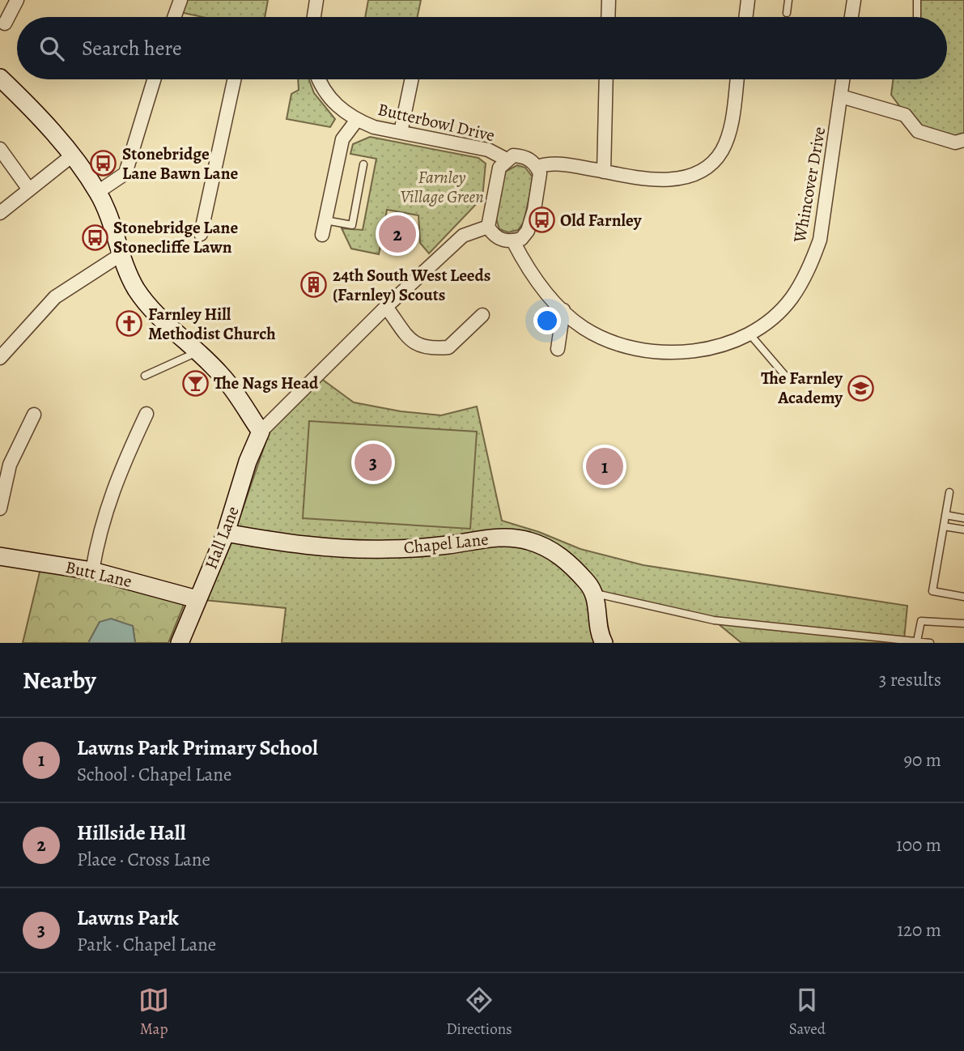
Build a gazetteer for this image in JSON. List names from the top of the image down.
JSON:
{
  "streets": {
    "street": [
      "Butterbowl Drive",
      "Whincover Drive",
      "Hall Lane",
      "Chapel Lane",
      "Butt Lane"
    ]
  },
  "crossings": [
    ["Hall Lane", "Chapel Lane"],
    ["Hall Lane", "Butt Lane"]
  ],
  "parks": ["Farnley Village Green"],
  "places": {
    "bus stop": ["Stonebridge Lane Bawn Lane", "Old Farnley", "Stonebridge Lane Stonecliffe Lawn"],
    "building": ["24th South West Leeds (Farnley) Scouts"],
    "church": ["Farnley Hill Methodist Church"],
    "bar": ["The Nags Head"],
    "school or university": ["The Farnley Academy"]
  },
  "page": {
    "search": "Search here",
    "pins": ["2", "3", "1"],
    "heading": ["Nearby", "3 results"],
    "list": [
      {
        "mark": "1",
        "name": "Lawns Park Primary School",
        "note": "School · Chapel Lane",
        "value": "90 m"
      },
      {
        "mark": "2",
        "name": "Hillside Hall",
        "note": "Place · Cross Lane",
        "value": "100 m"
      },
      {
        "mark": "3",
        "name": "Lawns Park",
        "note": "Park · Chapel Lane",
        "value": "120 m"
      }
    ],
    "nav": ["Map", "Directions", "Saved"]
  }
}
